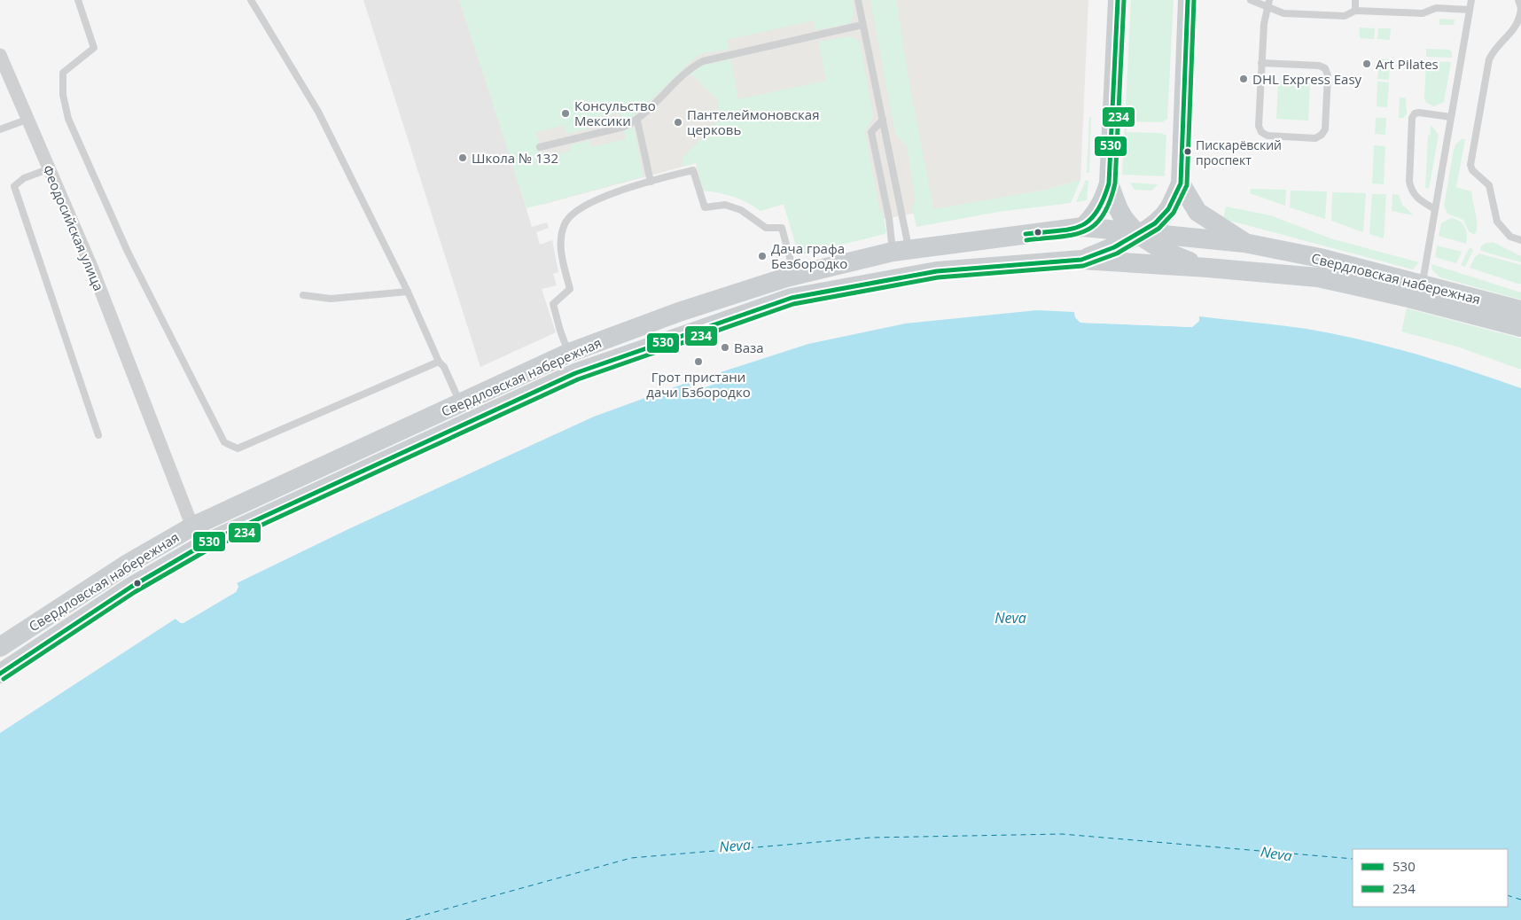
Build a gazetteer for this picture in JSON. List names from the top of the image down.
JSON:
{
  "streets": {
    "main road": ["Свердловская набережная"],
    "street": ["Феодосийская улица"]
  },
  "crossings": [
    ["Феодосийская улица", "Свердловская набережная"]
  ],
  "water": ["Neva"],
  "places": [
    "Art Pilates",
    "DHL Express Easy",
    "Консульство Мексики",
    "Пантелеймоновская церковь",
    "Пискарёвский проспект",
    "Школа № 132",
    "Дача графа Безбородко",
    "Ваза",
    "Грот пристани дачи Бзбородко"
  ],
  "lines": ["transit line 530", "transit line 234"],
  "legend": ["530", "234"]
}
